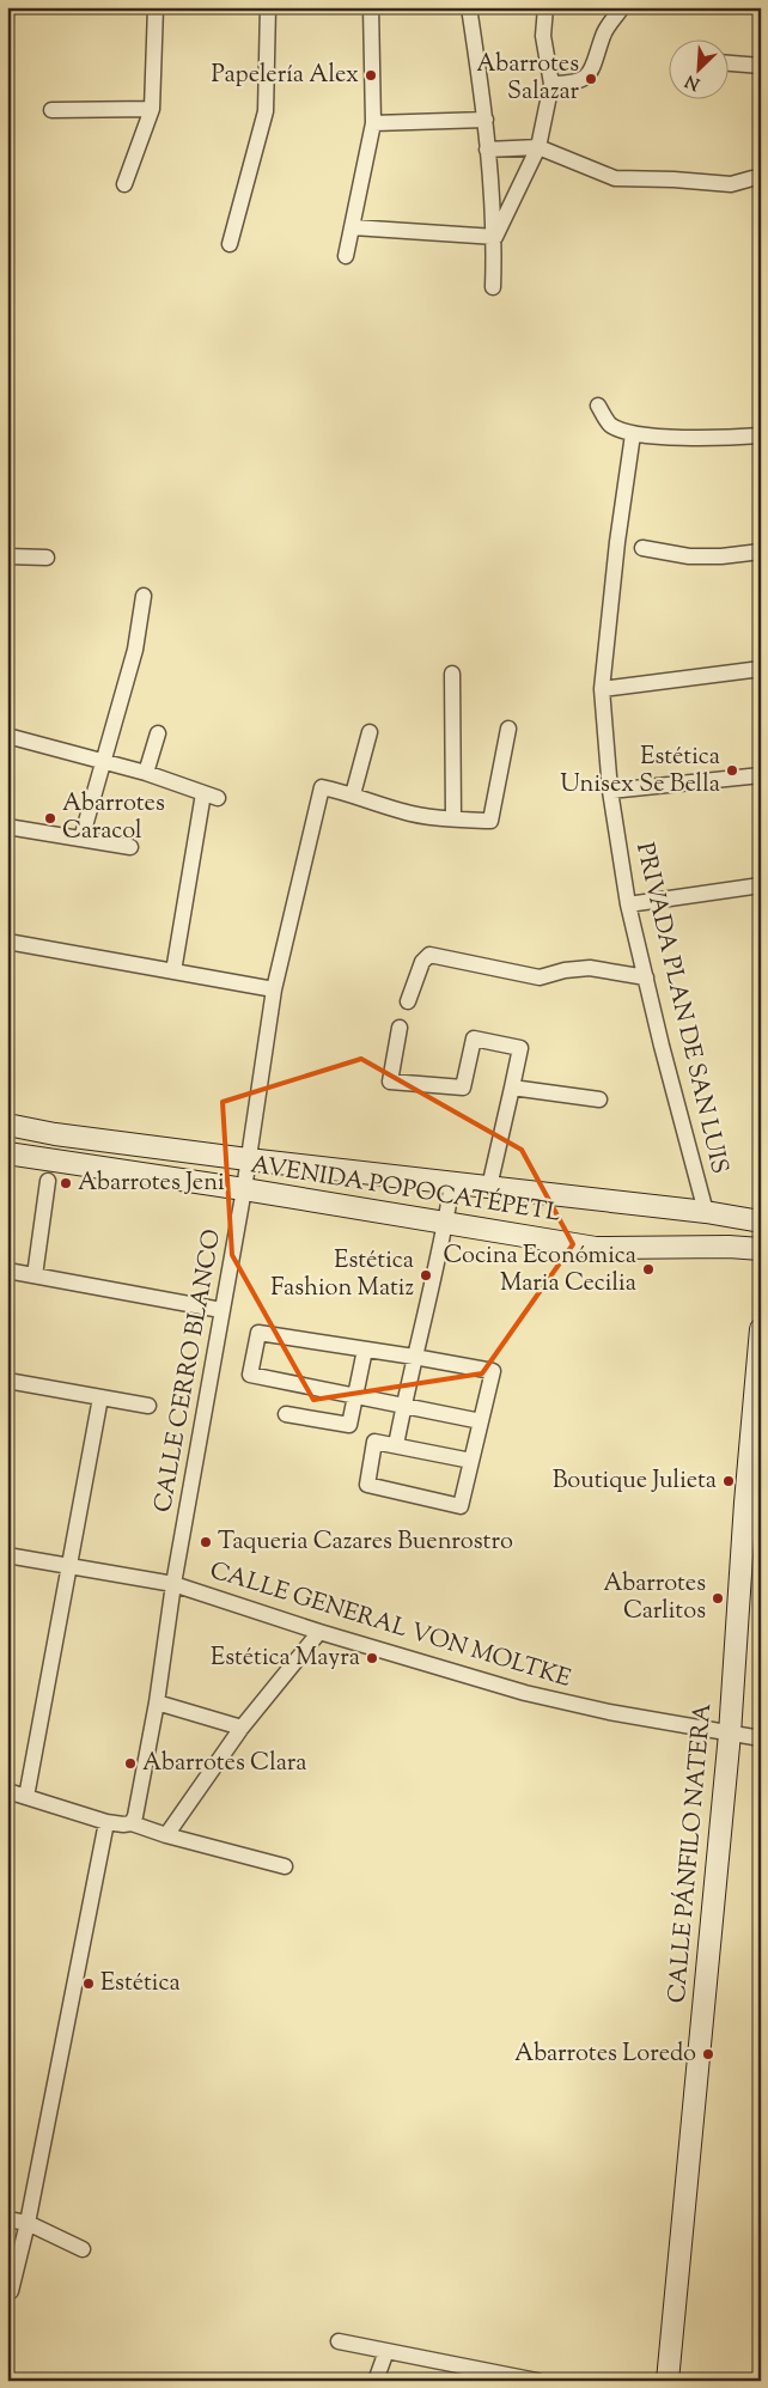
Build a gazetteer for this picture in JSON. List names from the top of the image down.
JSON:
{
  "streets": {
    "street": [
      "PRIVADA PLAN DE SAN LUIS",
      "AVENIDA POPOCATÉPETL",
      "CALLE CERRO BLANCO",
      "CALLE GENERAL VON MOLTKE",
      "CALLE PÁNFILO NATERA"
    ]
  },
  "crossings": [
    ["PRIVADA PLAN DE SAN LUIS", "AVENIDA POPOCATÉPETL"],
    ["AVENIDA POPOCATÉPETL", "CALLE CERRO BLANCO"],
    ["CALLE CERRO BLANCO", "CALLE GENERAL VON MOLTKE"],
    ["CALLE GENERAL VON MOLTKE", "CALLE PÁNFILO NATERA"]
  ],
  "places": [
    "Papelería Alex",
    "Abarrotes Salazar",
    "Estética Unisex Se Bella",
    "Abarrotes Caracol",
    "Abarrotes Jeni",
    "Cocina Económica Maria Cecilia",
    "Estética Fashion Matiz",
    "Boutique Julieta",
    "Taqueria Cazares Buenrostro",
    "Abarrotes Carlitos",
    "Estética Mayra",
    "Abarrotes Clara",
    "Estética",
    "Abarrotes Loredo"
  ],
  "north": "bottom left"
}
